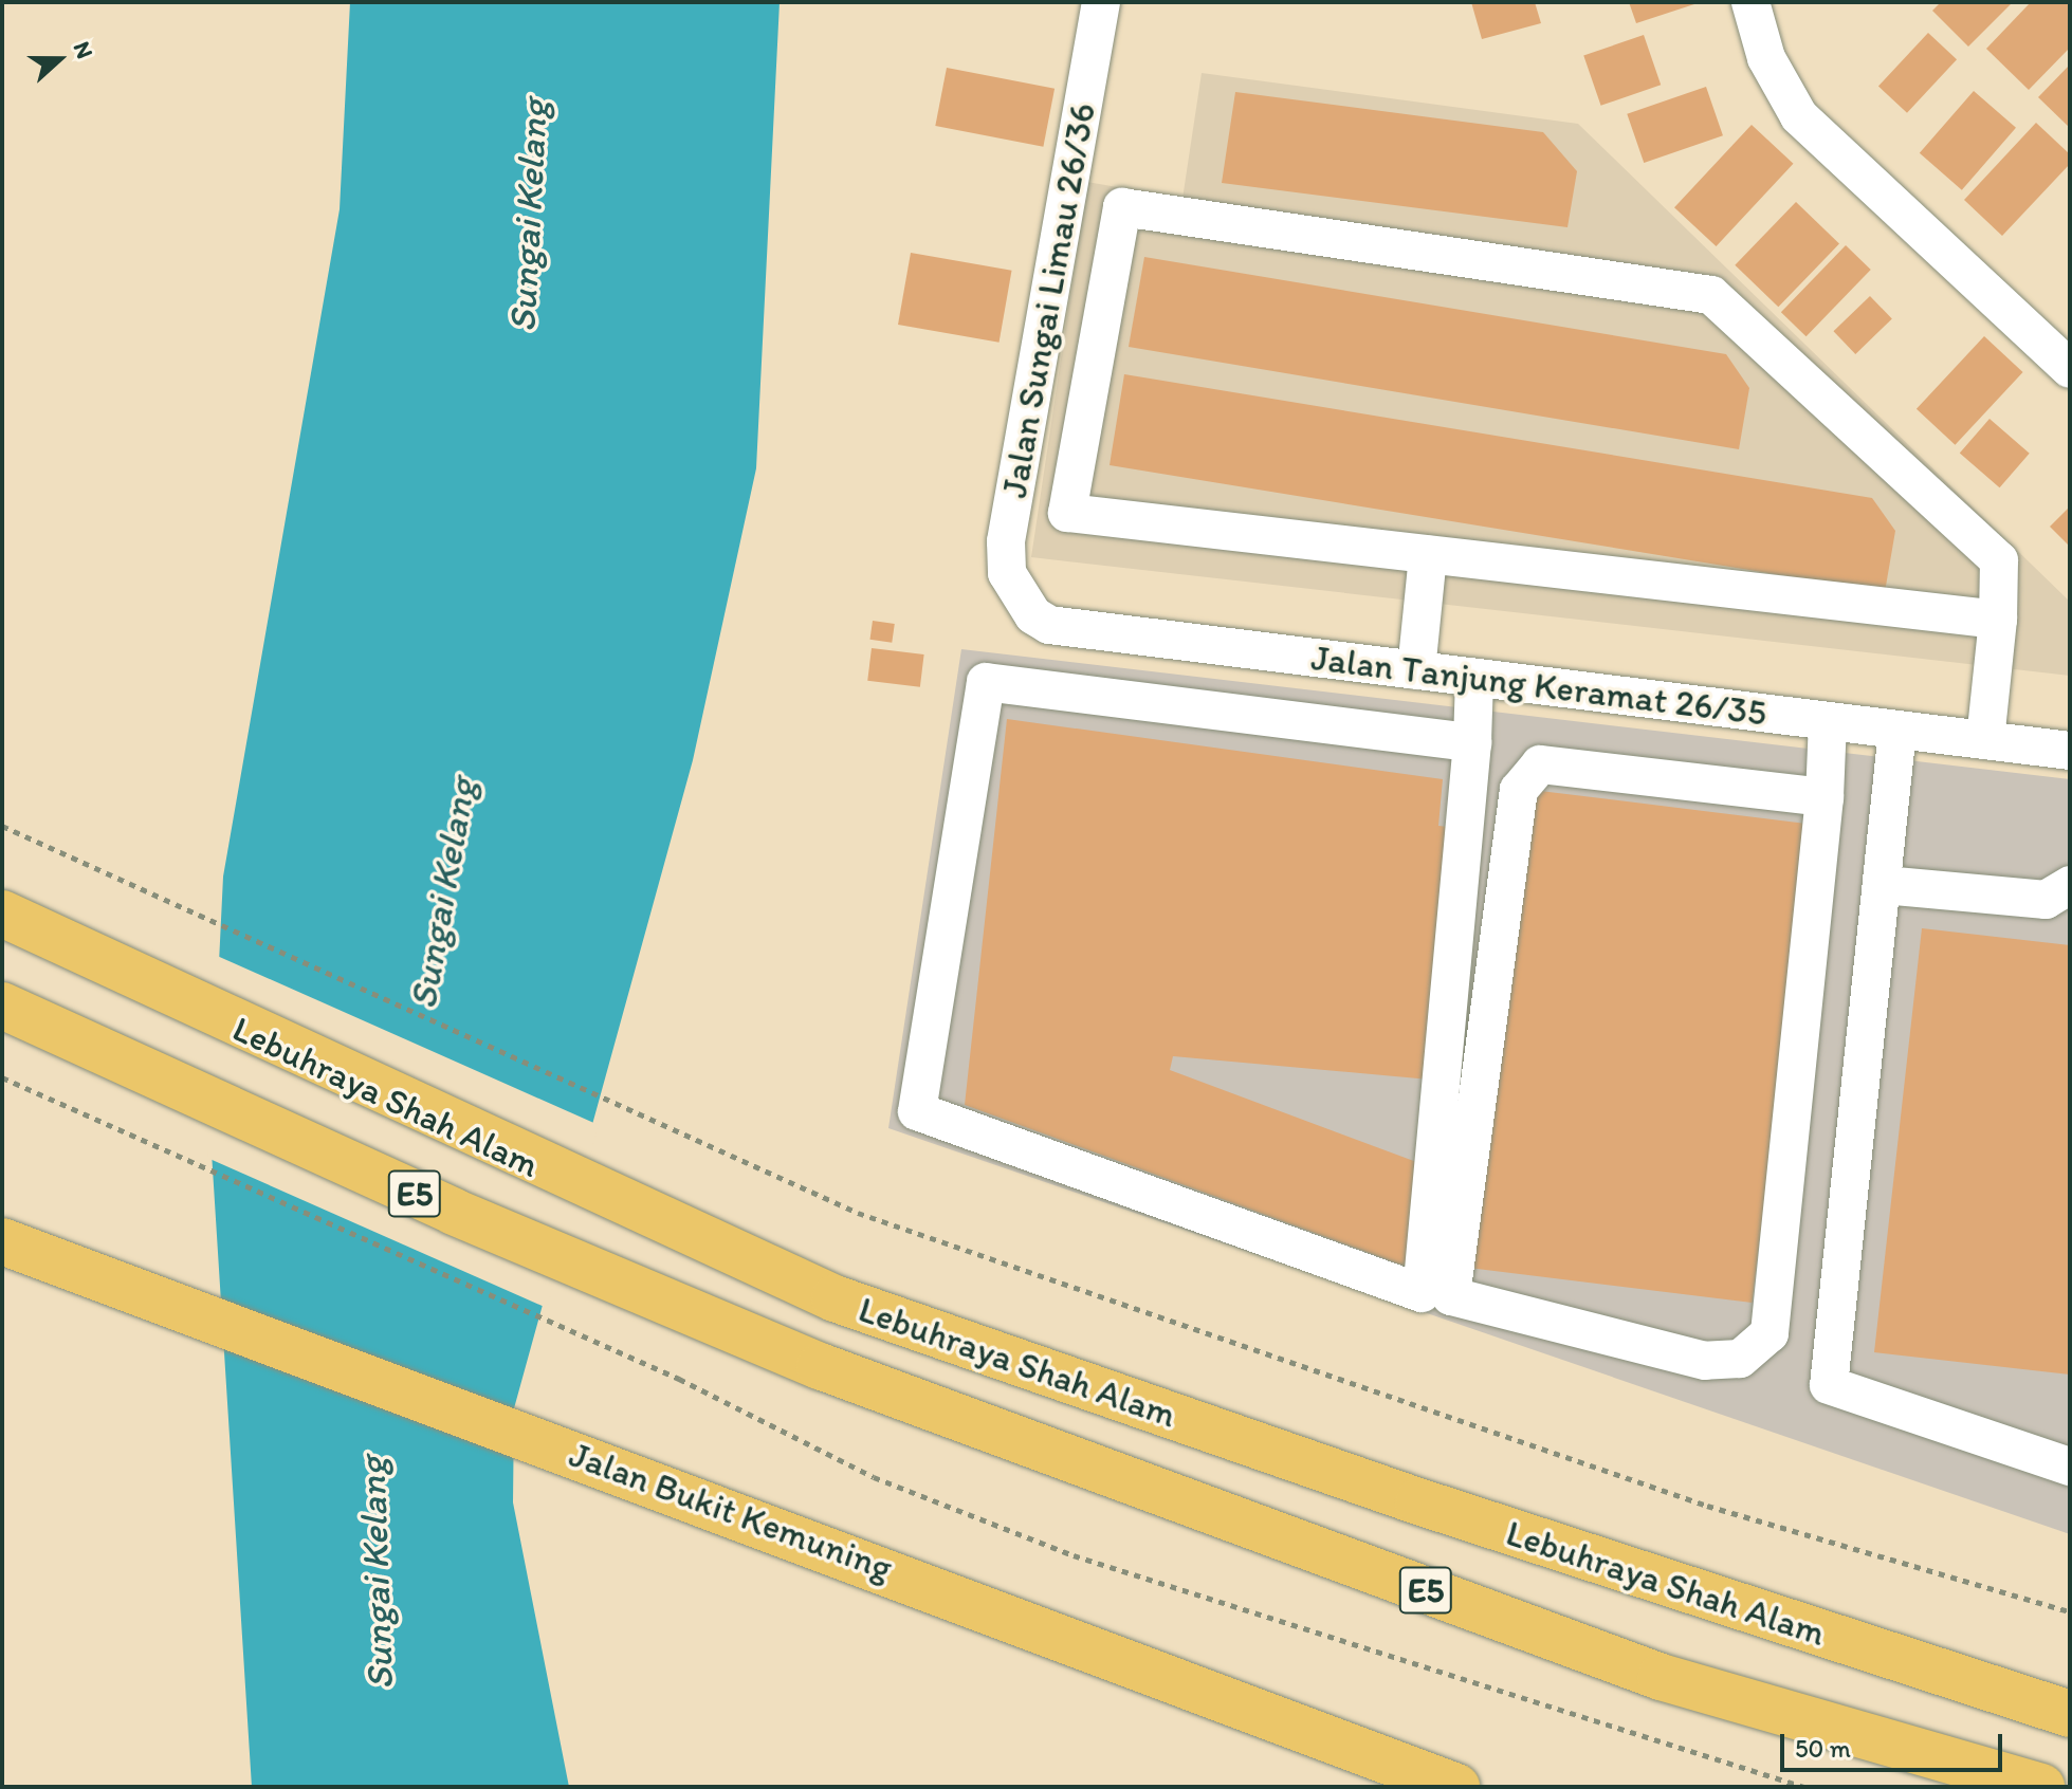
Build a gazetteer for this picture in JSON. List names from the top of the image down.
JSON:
{
  "streets": {
    "main road": ["Lebuhraya Shah Alam", "E5", "Jalan Bukit Kemuning"],
    "street": ["Jalan Sungai Limau 26/36", "Jalan Tanjung Keramat 26/35"]
  },
  "crossings": [
    ["Jalan Sungai Limau 26/36", "Jalan Tanjung Keramat 26/35"]
  ],
  "water": ["Sungai Kelang"],
  "scale_bar": "50 m",
  "north": "right"
}
